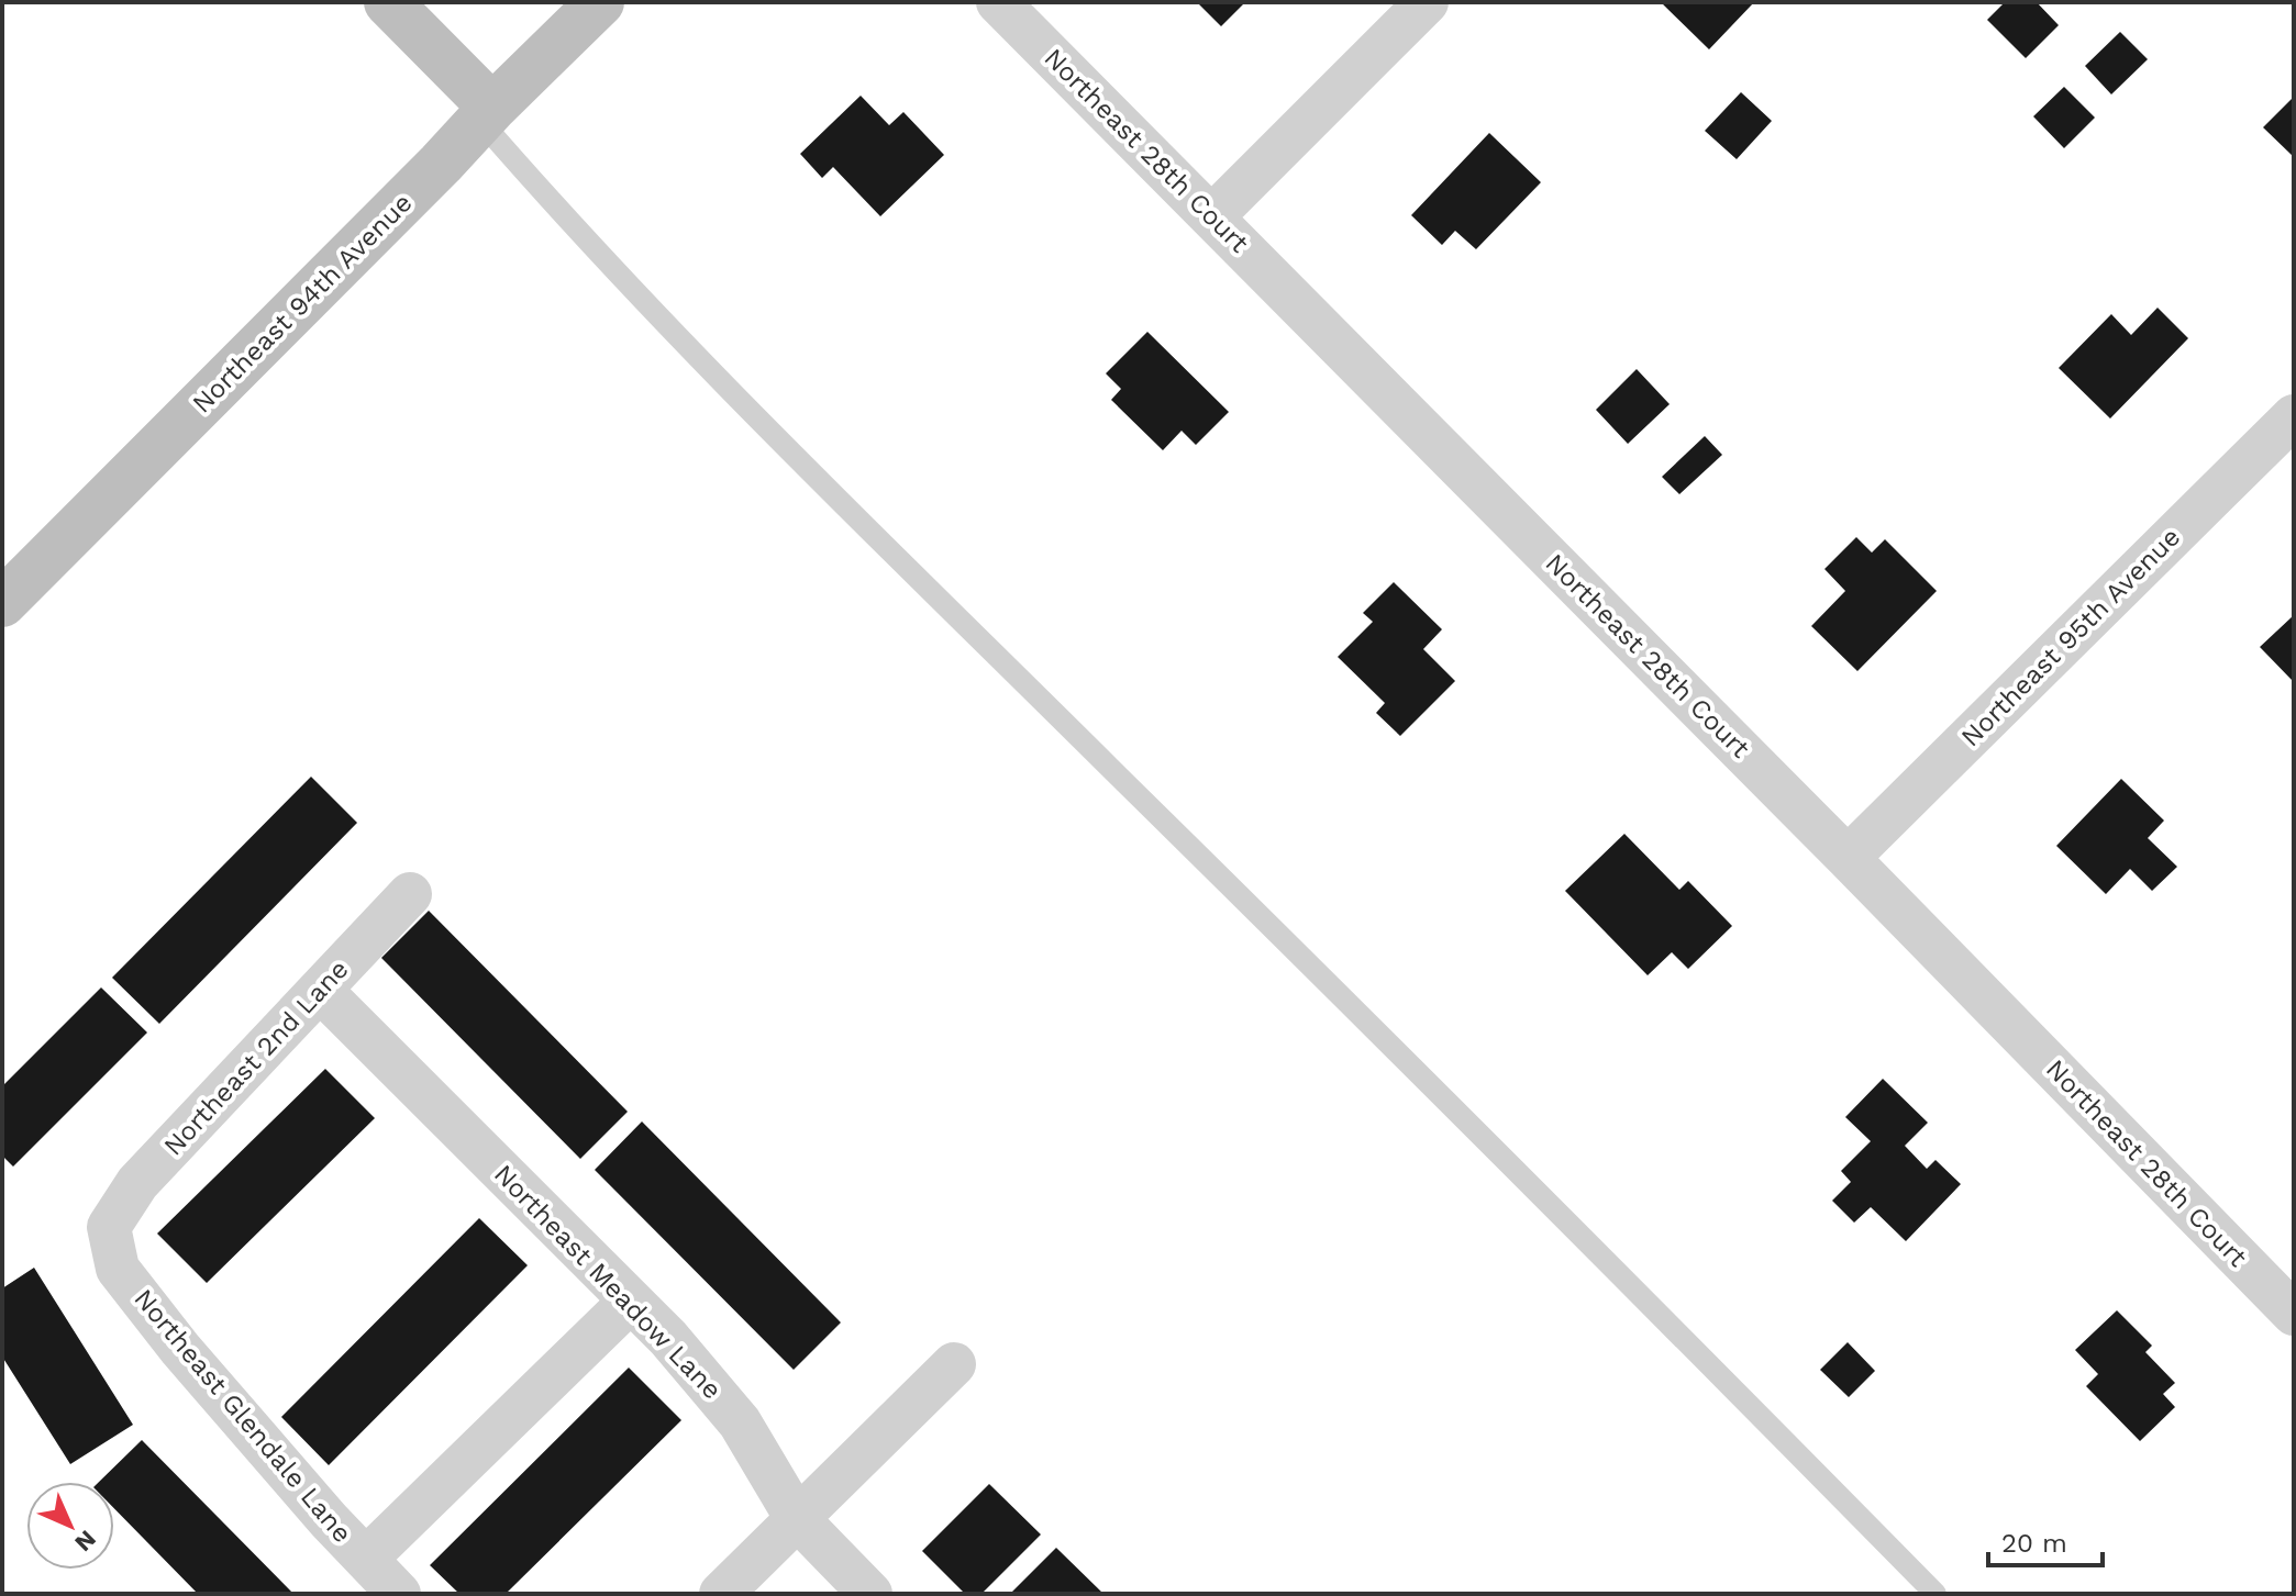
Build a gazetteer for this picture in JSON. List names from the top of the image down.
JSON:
{
  "streets": {
    "main road": ["Northeast 94th Avenue"],
    "street": [
      "Northeast 28th Court",
      "Northeast 95th Avenue",
      "Northeast 2nd Lane",
      "Northeast Meadow Lane",
      "Northeast Glendale Lane"
    ]
  },
  "crossings": [
    ["Northeast 28th Court", "Northeast 95th Avenue"],
    ["Northeast 2nd Lane", "Northeast Meadow Lane"],
    ["Northeast 2nd Lane", "Northeast Glendale Lane"]
  ],
  "scale_bar": "20 m",
  "north": "bottom right"
}
